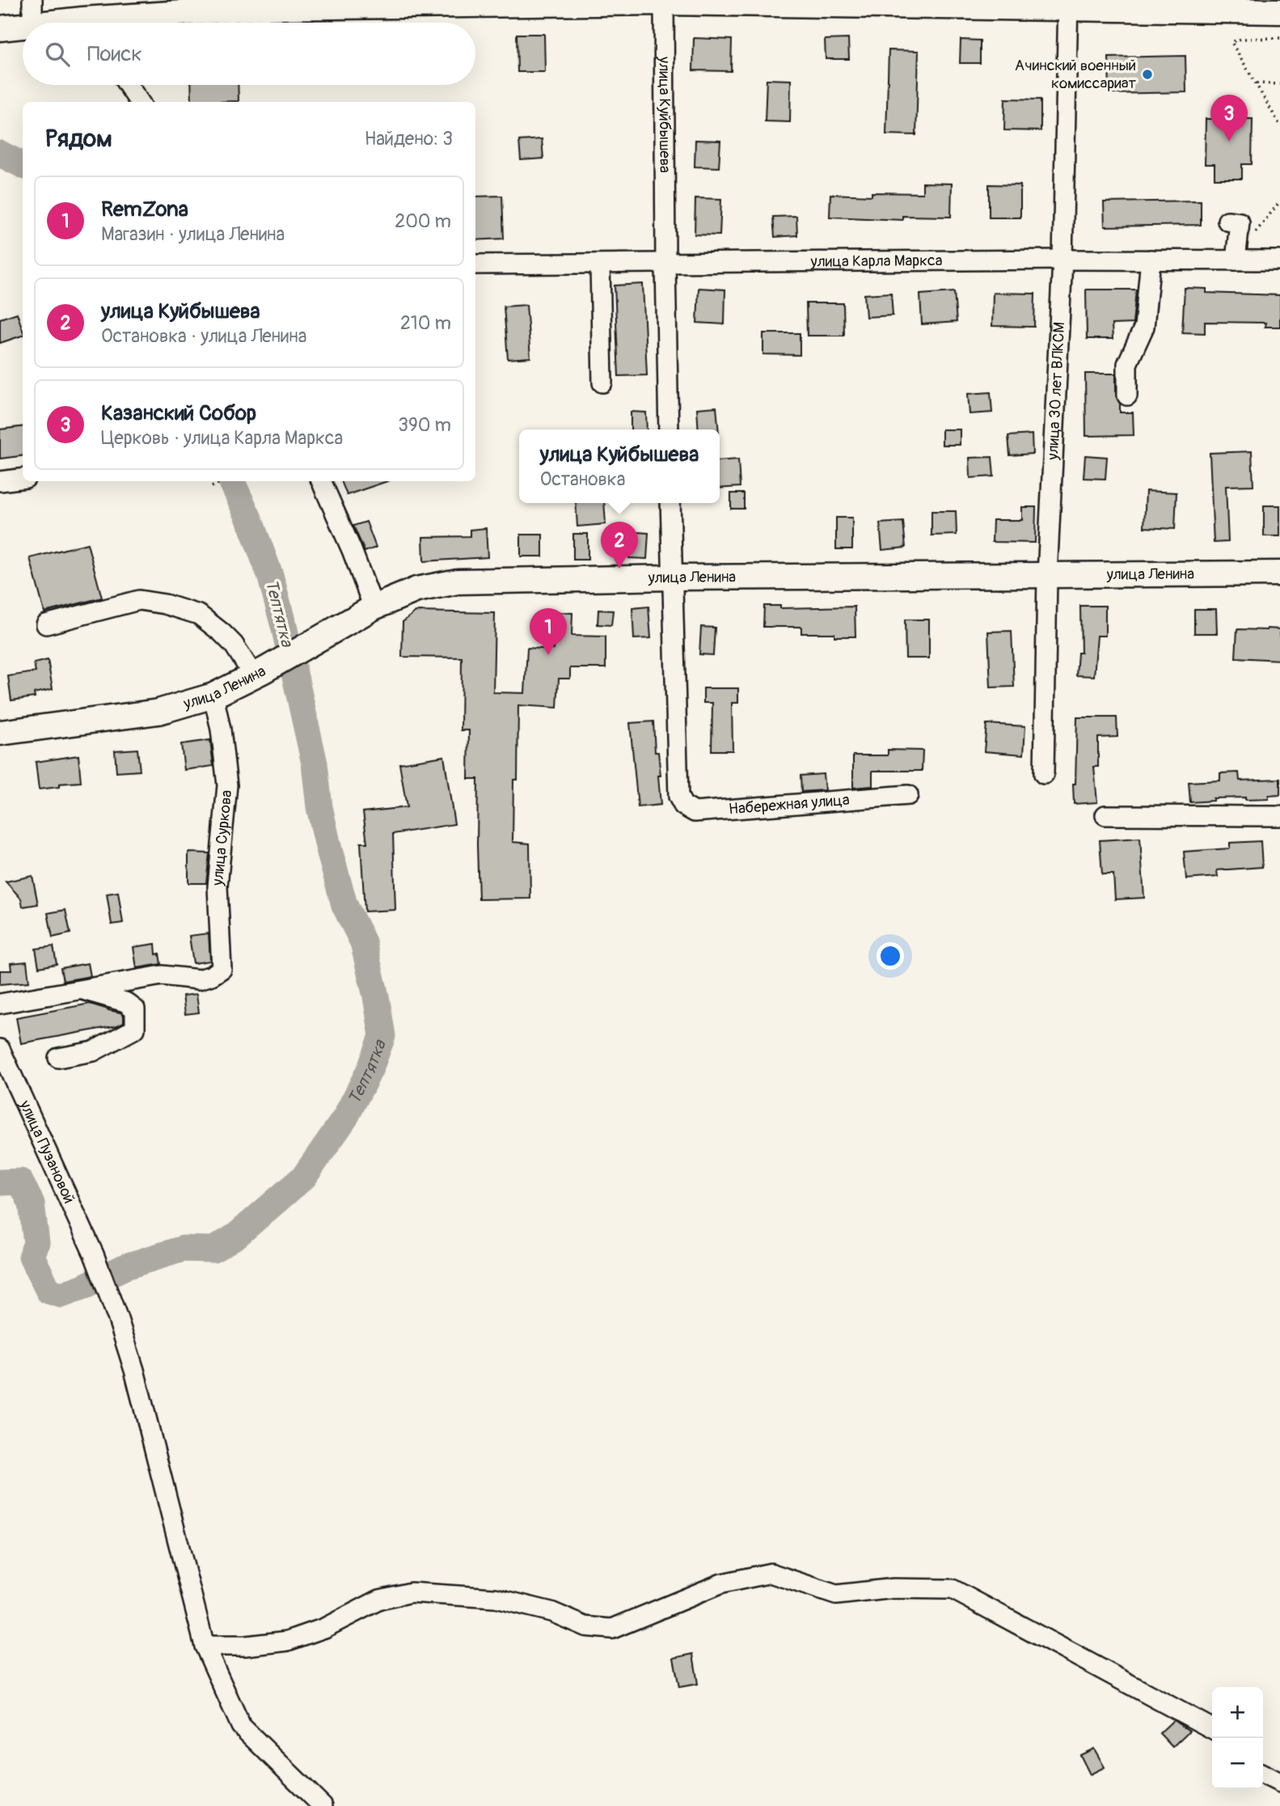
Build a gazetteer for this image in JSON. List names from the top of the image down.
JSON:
{
  "streets": {
    "main road": ["улица Ленина"],
    "street": [
      "улица Куйбышева",
      "улица Карла Маркса",
      "улица 30 лет ВЛКСМ",
      "Набережная улица",
      "улица Суркова",
      "улица Пузановой"
    ]
  },
  "crossings": [
    ["улица Куйбышева", "улица Карла Маркса"],
    ["улица Карла Маркса", "улица 30 лет ВЛКСМ"],
    ["улица 30 лет ВЛКСМ", "улица Ленина"],
    ["улица Ленина", "Набережная улица"],
    ["улица Ленина", "улица Суркова"]
  ],
  "water": ["Тептятка"],
  "places": ["Ачинский военный комиссариат"],
  "page": {
    "search": "Поиск",
    "pins": ["3", "2", "1"],
    "heading": ["Рядом", "Найдено: 3"],
    "list": [
      {
        "mark": "1",
        "name": "RemZona",
        "note": "Магазин · улица Ленина",
        "value": "200 m"
      },
      {
        "mark": "2",
        "name": "улица Куйбышева",
        "note": "Остановка · улица Ленина",
        "value": "210 m"
      },
      {
        "mark": "3",
        "name": "Казанский Собор",
        "note": "Церковь · улица Карла Маркса",
        "value": "390 m"
      }
    ],
    "popup": ["улица Куйбышева", "Остановка"],
    "map_buttons": ["+", "−"]
  }
}
